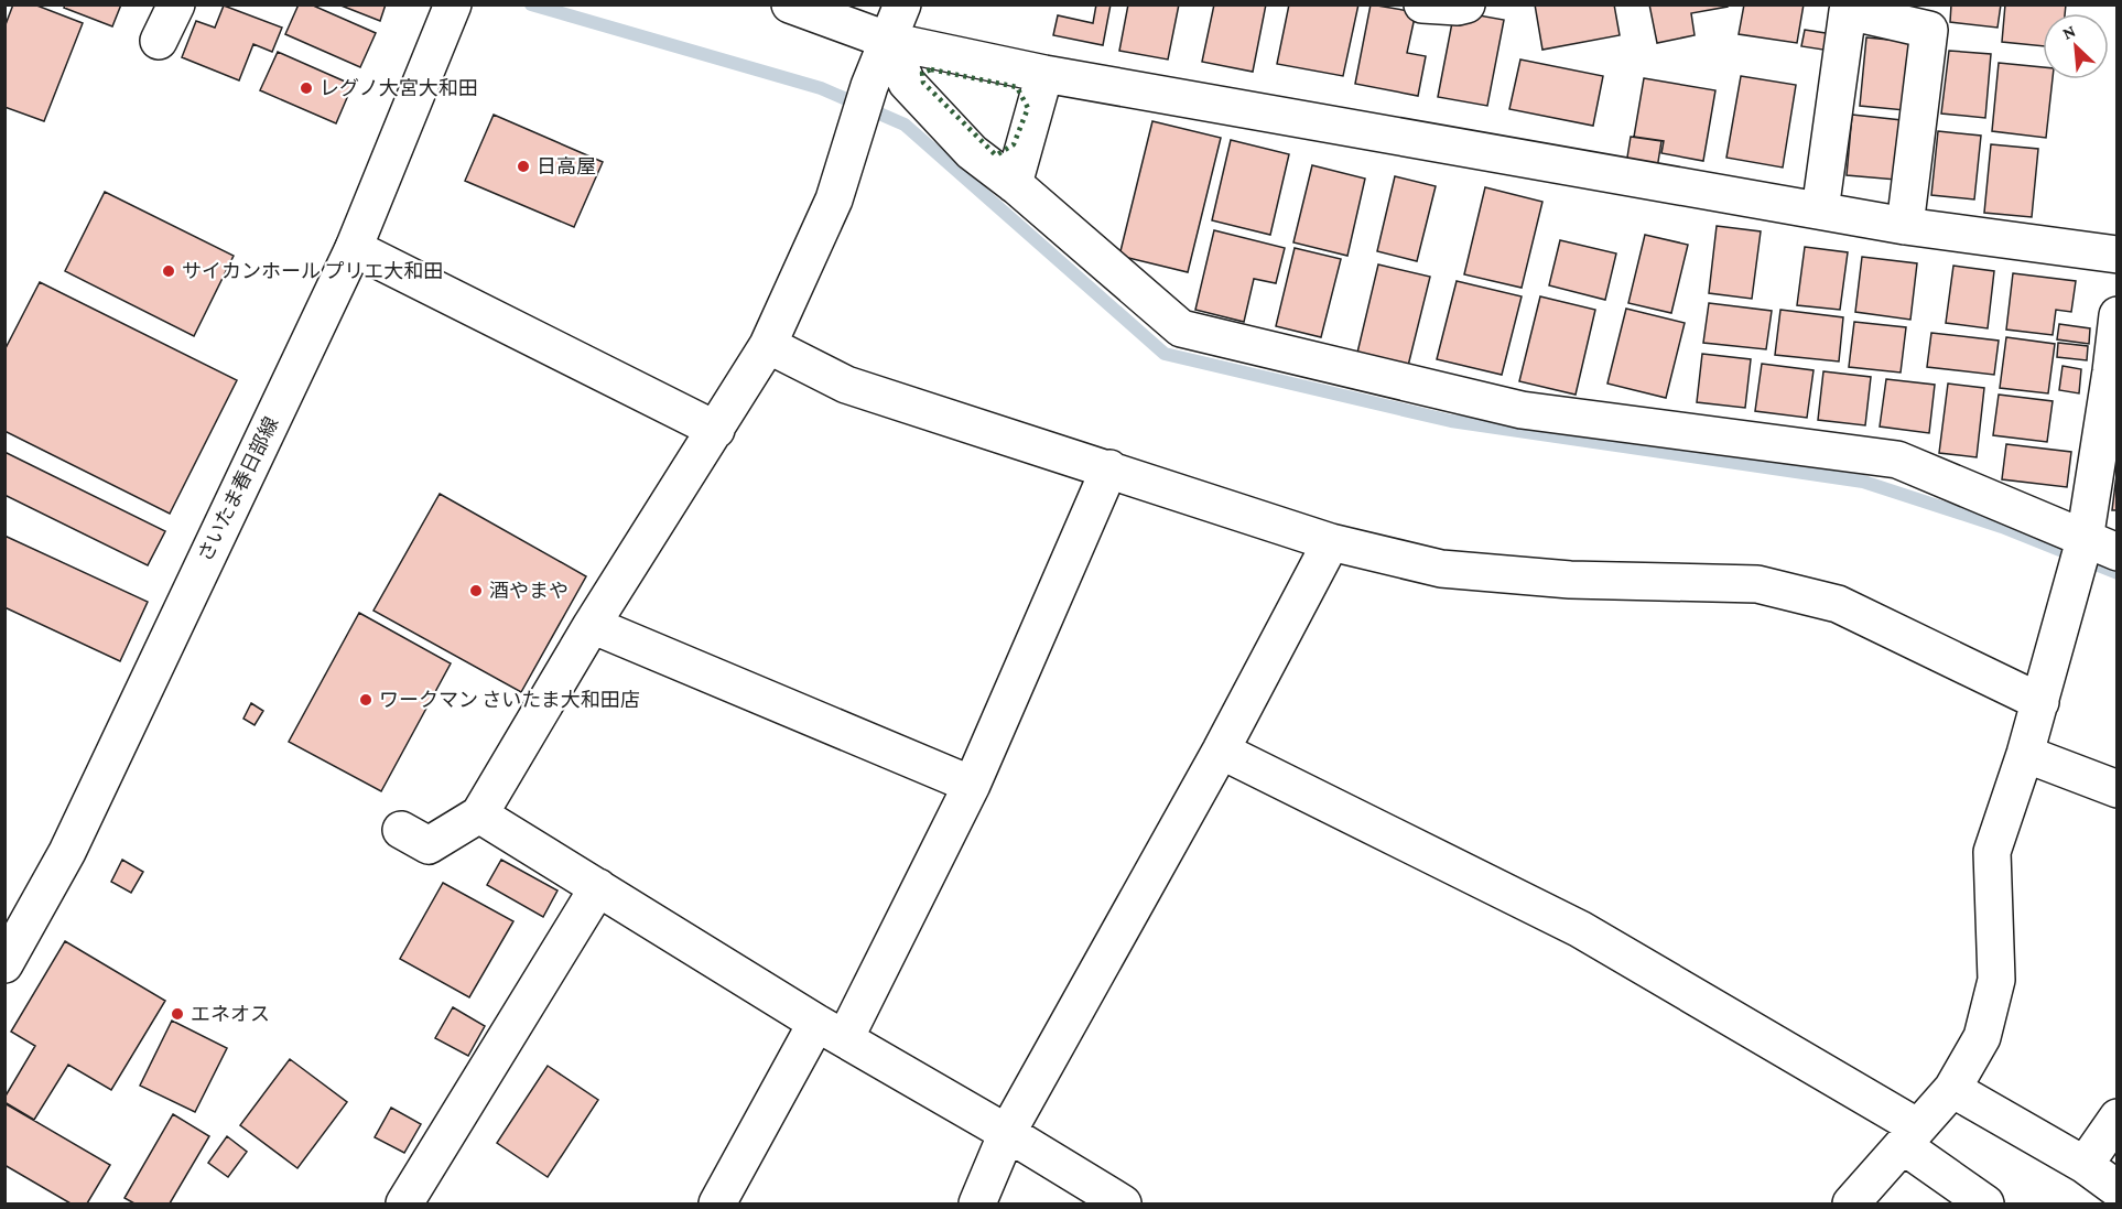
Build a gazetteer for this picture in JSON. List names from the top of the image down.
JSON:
{
  "streets": {
    "street": ["さいたま春日部線"]
  },
  "places": [
    "レグノ大宮大和田",
    "日高屋",
    "サイカンホール プリエ大和田",
    "酒やまや",
    "ワークマン さいたま大和田店",
    "エネオス"
  ],
  "north": "top left"
}
